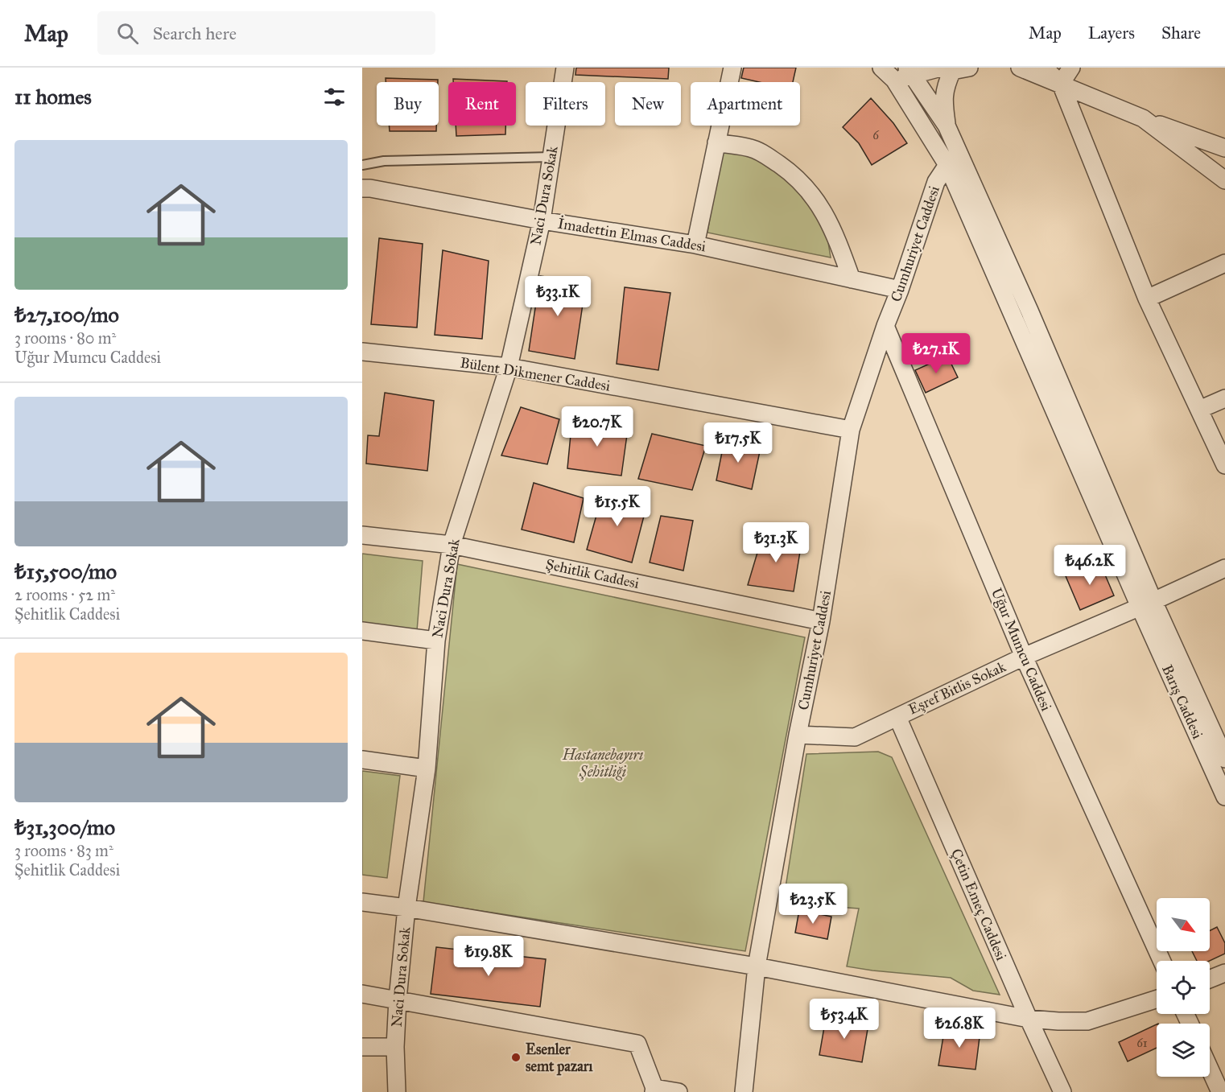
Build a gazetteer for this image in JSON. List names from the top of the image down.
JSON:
{
  "streets": {
    "street": [
      "Naci Dura Sokak",
      "İmadettin Elmas Caddesi",
      "Cumhuriyet Caddesi",
      "Bülent Dikmener Caddesi",
      "Şehitlik Caddesi",
      "Uğur Mumcu Caddesi",
      "Eşref Bitlis Sokak",
      "Barış Caddesi",
      "Çetin Emeç Caddesi"
    ]
  },
  "crossings": [
    ["Naci Dura Sokak", "İmadettin Elmas Caddesi"],
    ["Naci Dura Sokak", "Bülent Dikmener Caddesi"],
    ["Naci Dura Sokak", "Şehitlik Caddesi"],
    ["İmadettin Elmas Caddesi", "Cumhuriyet Caddesi"],
    ["Cumhuriyet Caddesi", "Bülent Dikmener Caddesi"],
    ["Cumhuriyet Caddesi", "Şehitlik Caddesi"],
    ["Cumhuriyet Caddesi", "Uğur Mumcu Caddesi"],
    ["Cumhuriyet Caddesi", "Eşref Bitlis Sokak"],
    ["Uğur Mumcu Caddesi", "Eşref Bitlis Sokak"],
    ["Eşref Bitlis Sokak", "Barış Caddesi"],
    ["Eşref Bitlis Sokak", "Çetin Emeç Caddesi"]
  ],
  "parks": ["Hastanebayırı Şehitliği"],
  "places": ["Esenler semt pazarı"],
  "house_numbers": ["6", "61"],
  "north": "bottom right",
  "page": {
    "header": "Map",
    "search": "Search here",
    "nav": ["Map", "Layers", "Share"],
    "heading": "11 homes",
    "chip": [
      "Buy",
      "Rent",
      "Filters",
      "New",
      "Apartment"
    ],
    "list": [
      {
        "name": "₺27,100/mo",
        "note": "3 rooms · 80 m² · Uğur Mumcu Caddesi"
      },
      {
        "name": "₺15,500/mo",
        "note": "2 rooms · 52 m² · Şehitlik Caddesi"
      },
      {
        "name": "₺31,300/mo",
        "note": "3 rooms · 83 m² · Şehitlik Caddesi"
      }
    ],
    "price": [
      "₺33.1K",
      "₺27.1K",
      "₺20.7K",
      "₺17.5K",
      "₺15.5K",
      "₺31.3K",
      "₺46.2K",
      "₺23.5K",
      "₺19.8K",
      "₺53.4K",
      "₺26.8K"
    ]
  }
}
